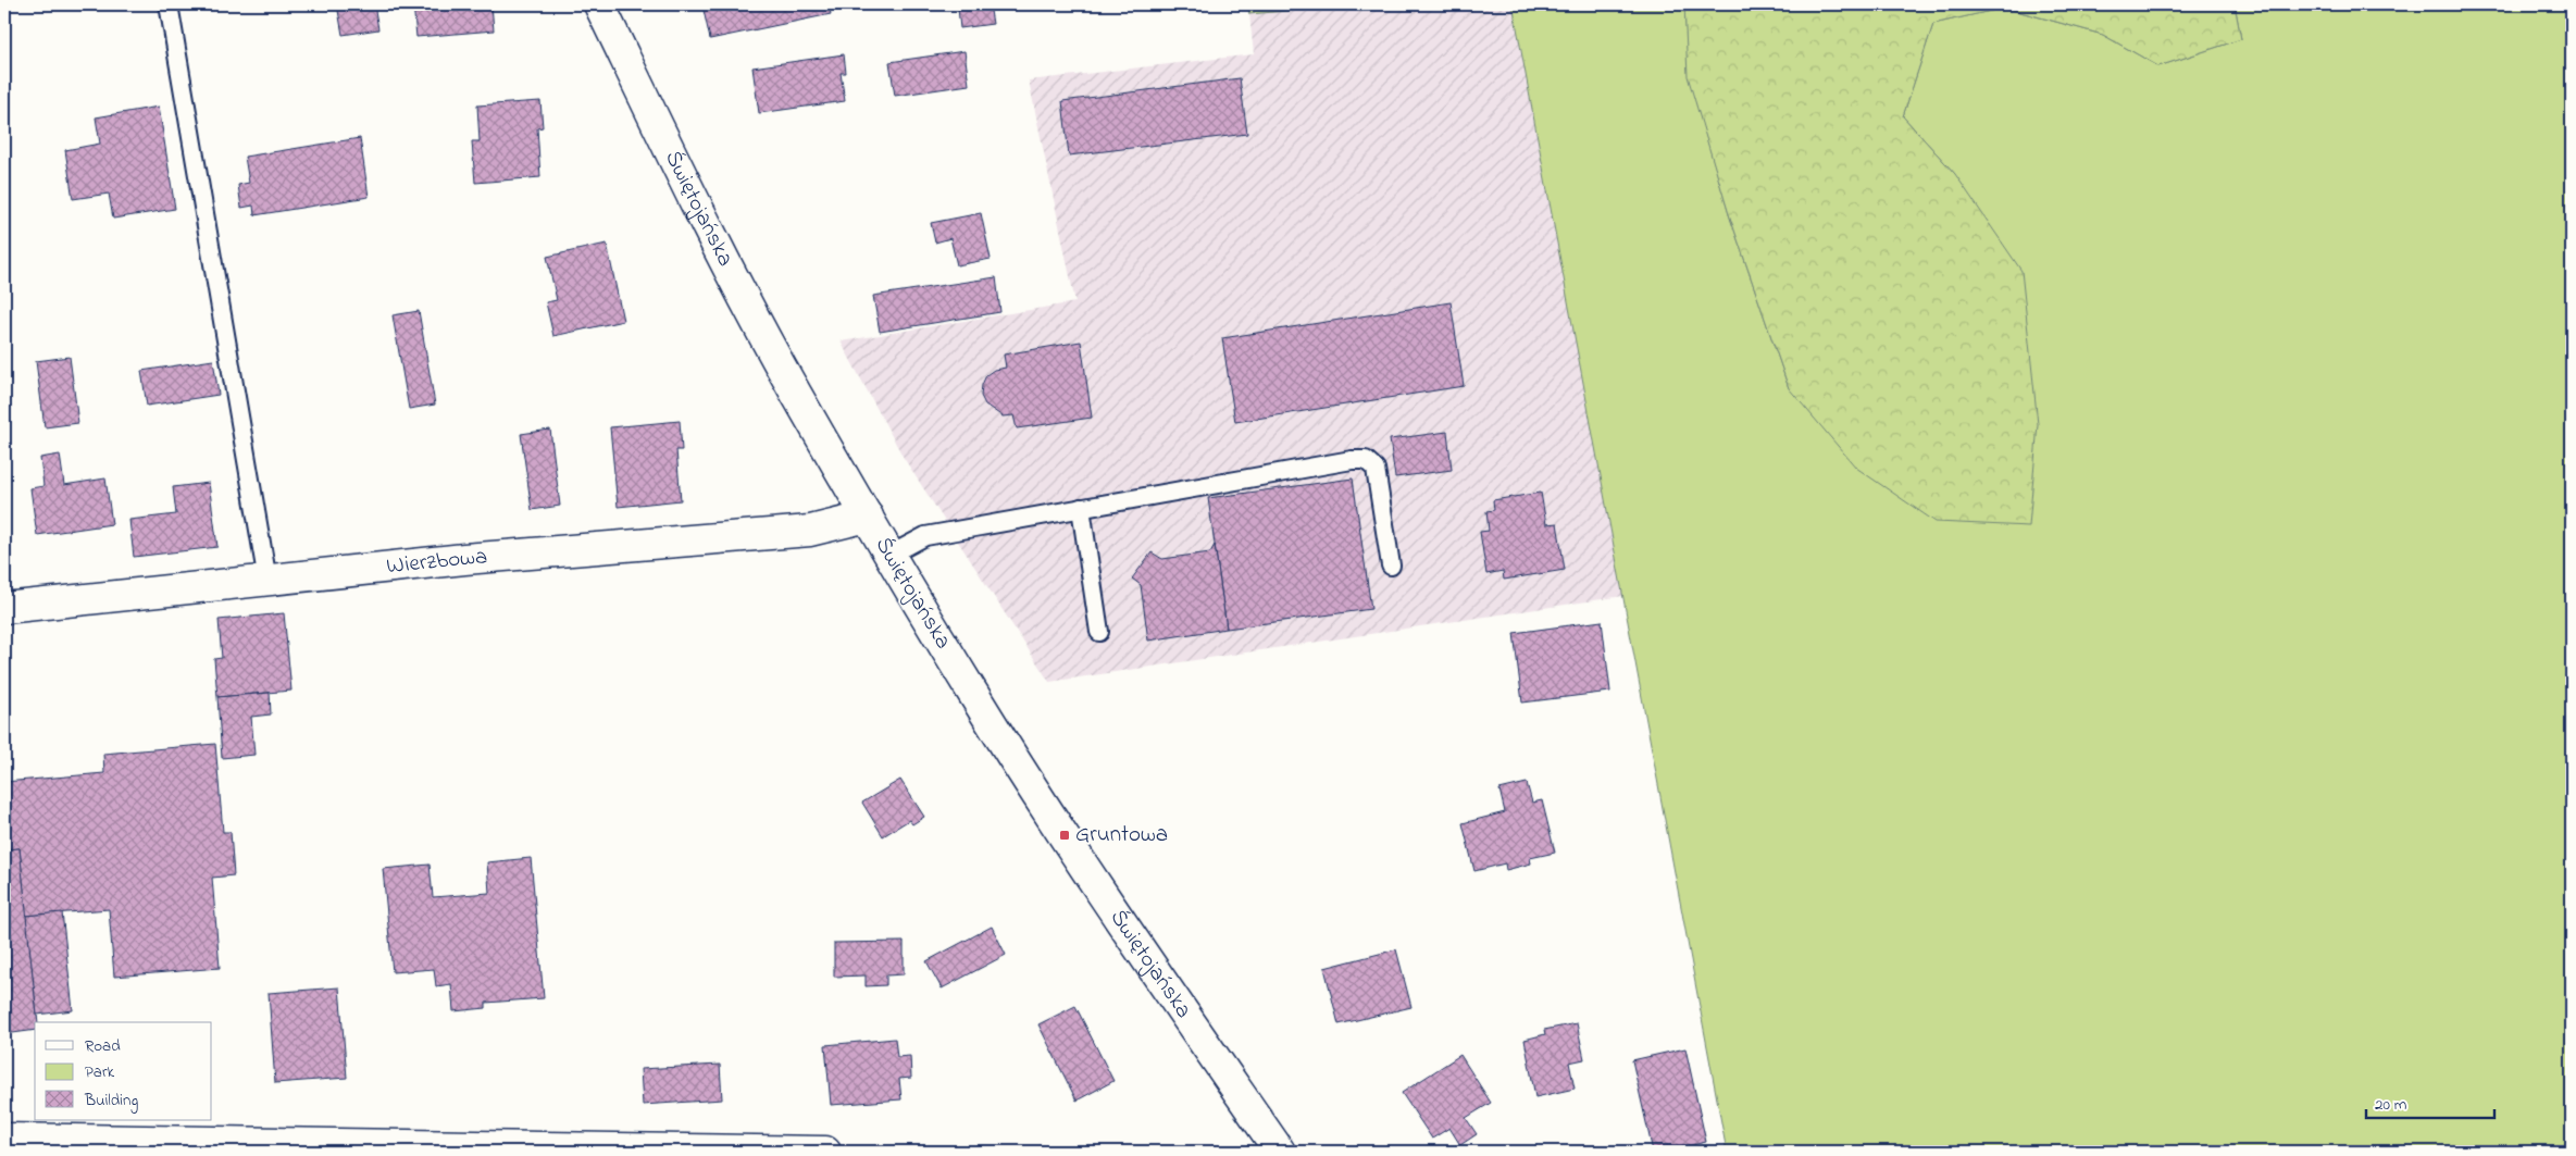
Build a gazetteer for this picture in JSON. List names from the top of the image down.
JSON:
{
  "streets": {
    "street": ["Świętojańska", "Wierzbowa"]
  },
  "crossings": [
    ["Świętojańska", "Wierzbowa"]
  ],
  "places": {
    "transit": ["Gruntowa"]
  },
  "legend": ["Road", "Park", "Building"],
  "scale_bar": "20 m"
}
